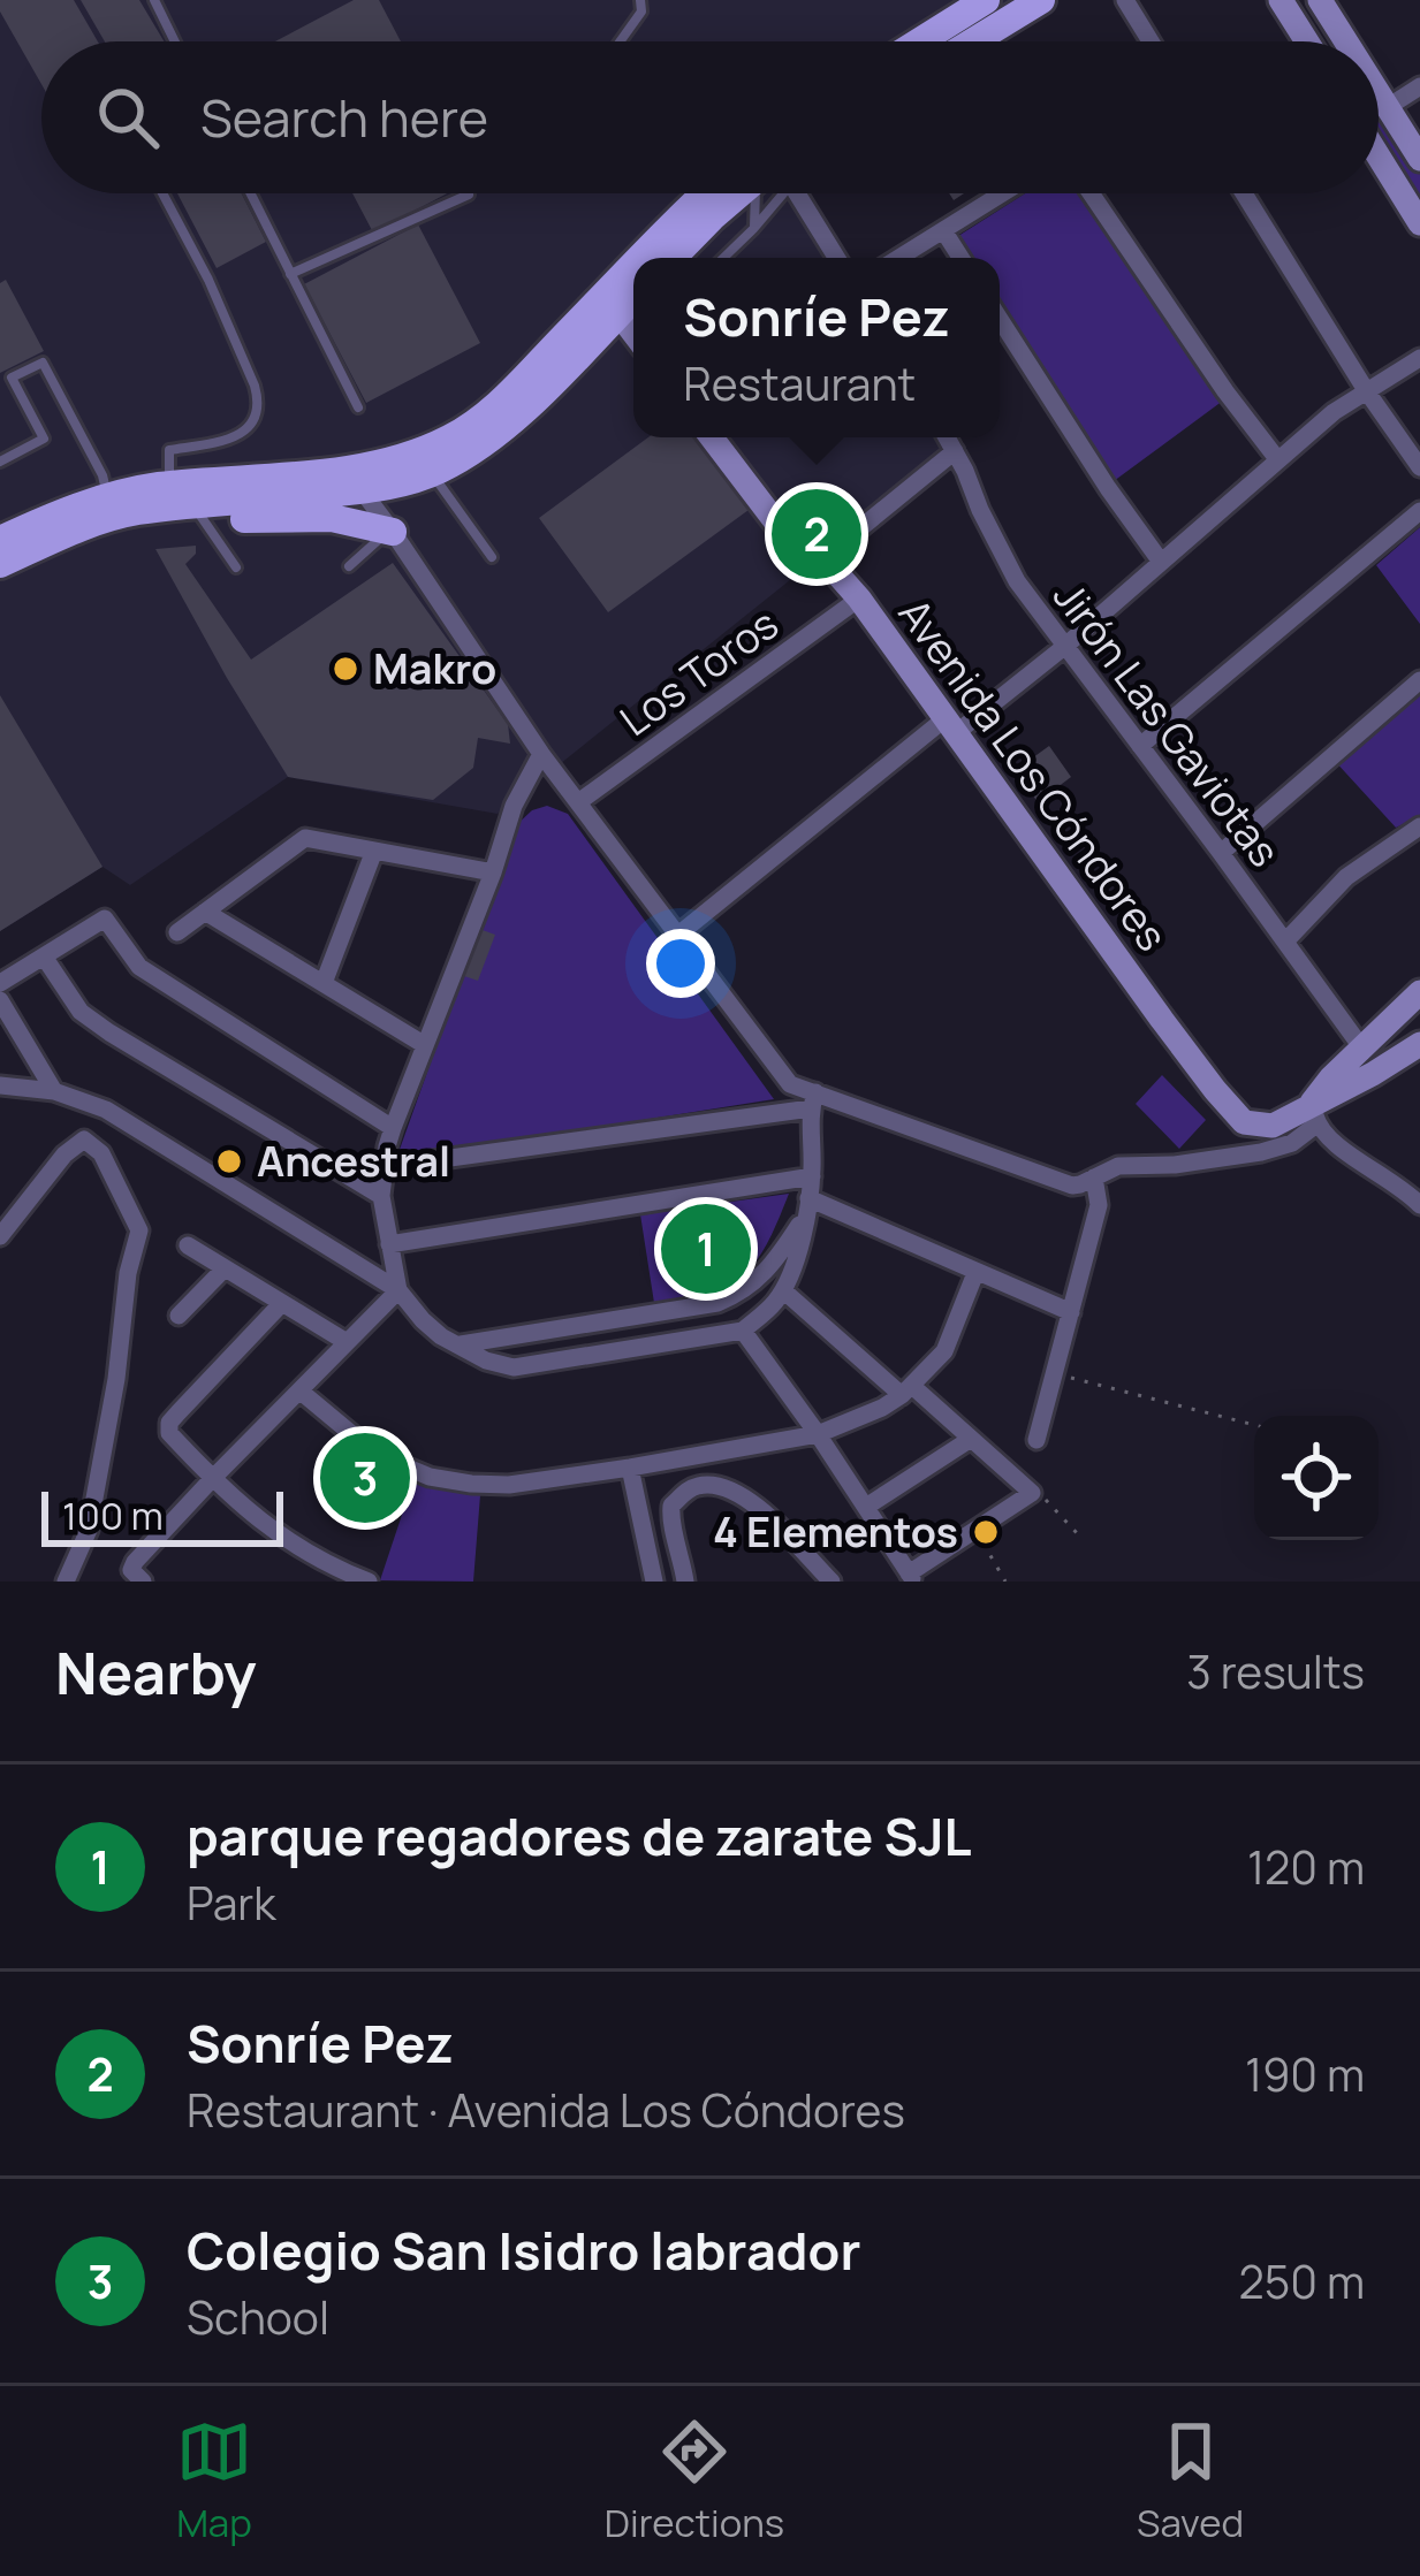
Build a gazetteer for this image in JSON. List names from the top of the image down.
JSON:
{
  "streets": {
    "main road": ["Avenida Los Cóndores"],
    "street": ["Los Toros", "Jirón Las Gaviotas"]
  },
  "crossings": [
    ["Los Toros", "Avenida Los Cóndores"]
  ],
  "places": ["Makro", "Ancestral", "4 Elementos"],
  "scale_bar": "100 m",
  "page": {
    "search": "Search here",
    "popup": ["Sonríe Pez", "Restaurant"],
    "pins": ["2", "1", "3"],
    "scale": "100 m",
    "heading": ["Nearby", "3 results"],
    "list": [
      {
        "mark": "1",
        "name": "parque regadores de zarate SJL",
        "note": "Park",
        "value": "120 m"
      },
      {
        "mark": "2",
        "name": "Sonríe Pez",
        "note": "Restaurant · Avenida Los Cóndores",
        "value": "190 m"
      },
      {
        "mark": "3",
        "name": "Colegio San Isidro labrador",
        "note": "School",
        "value": "250 m"
      }
    ],
    "nav": ["Map", "Directions", "Saved"]
  }
}
